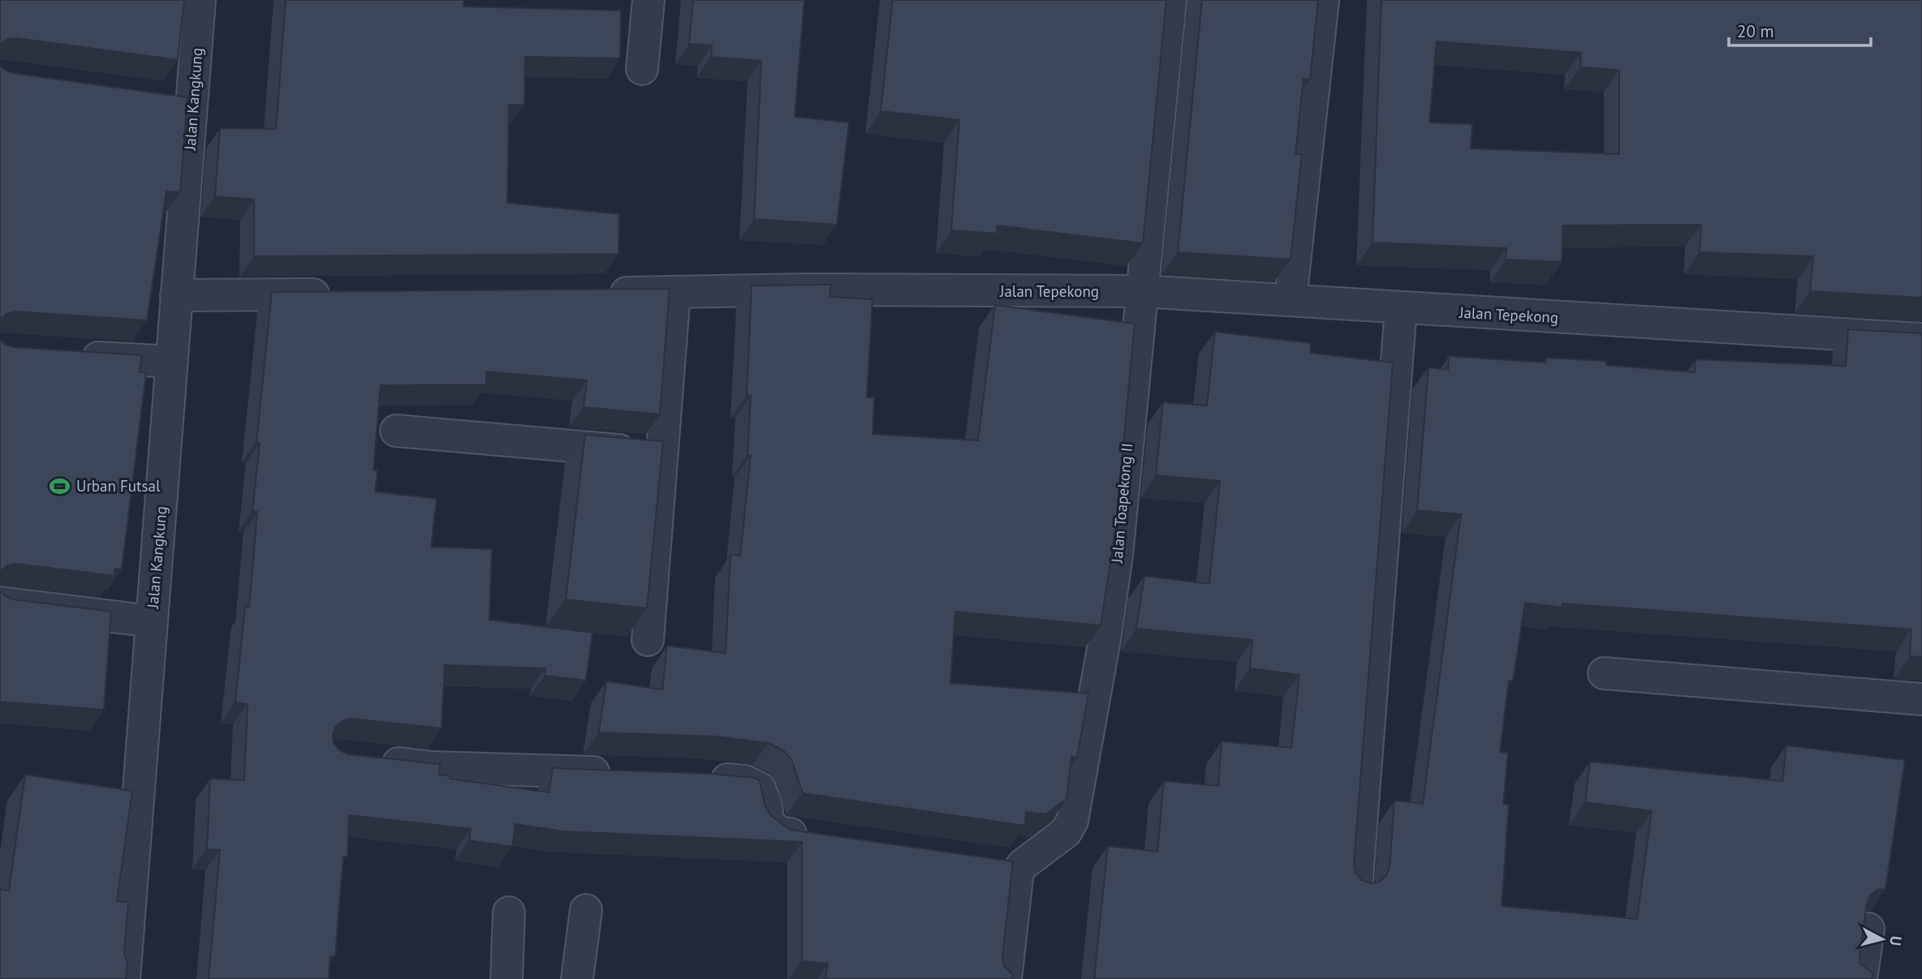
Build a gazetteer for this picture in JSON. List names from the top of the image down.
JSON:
{
  "streets": {
    "street": ["Jalan Kangkung", "Jalan Tepekong", "Jalan Toapekong II"]
  },
  "crossings": [
    ["Jalan Tepekong", "Jalan Toapekong II"]
  ],
  "places": {
    "sports": ["Urban Futsal"]
  },
  "scale_bar": "20 m",
  "north": "right"
}
